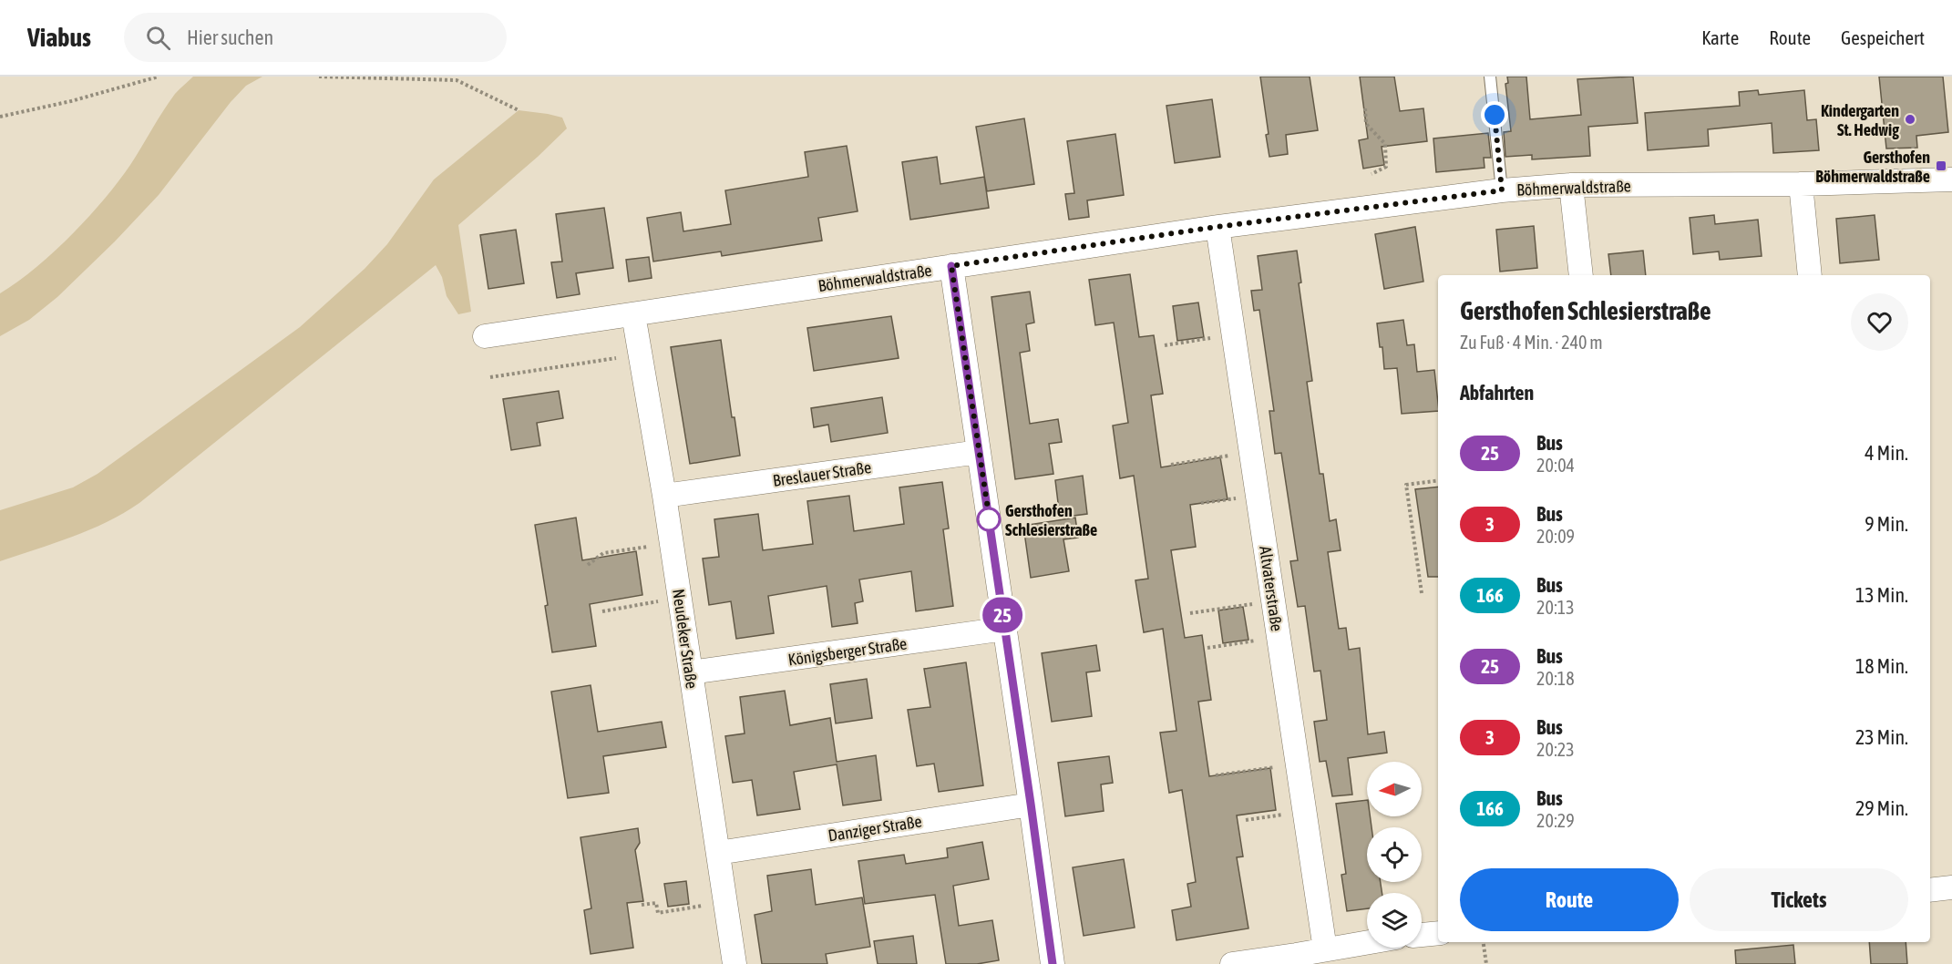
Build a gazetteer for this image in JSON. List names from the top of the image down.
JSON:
{
  "streets": {
    "street": [
      "Böhmerwaldstraße",
      "Breslauer Straße",
      "Altvaterstraße",
      "Neudeker Straße",
      "Königsberger Straße",
      "Danziger Straße"
    ]
  },
  "crossings": [
    ["Böhmerwaldstraße", "Altvaterstraße"],
    ["Böhmerwaldstraße", "Neudeker Straße"],
    ["Breslauer Straße", "Neudeker Straße"],
    ["Neudeker Straße", "Königsberger Straße"],
    ["Neudeker Straße", "Danziger Straße"]
  ],
  "places": {
    "other": ["Kindergarten St. Hedwig", "Gersthofen Schlesierstraße"],
    "transit": ["Gersthofen Böhmerwaldstraße"]
  },
  "lines": ["bus line 25"],
  "north": "left",
  "page": {
    "header": "Viabus",
    "search": "Hier suchen",
    "nav": ["Karte", "Route", "Gespeichert"],
    "on_map": "25",
    "heading": [
      ["Gersthofen Schlesierstraße", "Zu Fuß · 4 Min. · 240 m"],
      "Abfahrten"
    ],
    "list": [
      {
        "mark": "25",
        "name": "Bus",
        "note": "20:04",
        "value": "4 Min."
      },
      {
        "mark": "3",
        "name": "Bus",
        "note": "20:09",
        "value": "9 Min."
      },
      {
        "mark": "166",
        "name": "Bus",
        "note": "20:13",
        "value": "13 Min."
      },
      {
        "mark": "25",
        "name": "Bus",
        "note": "20:18",
        "value": "18 Min."
      },
      {
        "mark": "3",
        "name": "Bus",
        "note": "20:23",
        "value": "23 Min."
      },
      {
        "mark": "166",
        "name": "Bus",
        "note": "20:29",
        "value": "29 Min."
      }
    ],
    "buttons": ["Route", "Tickets"]
  }
}
